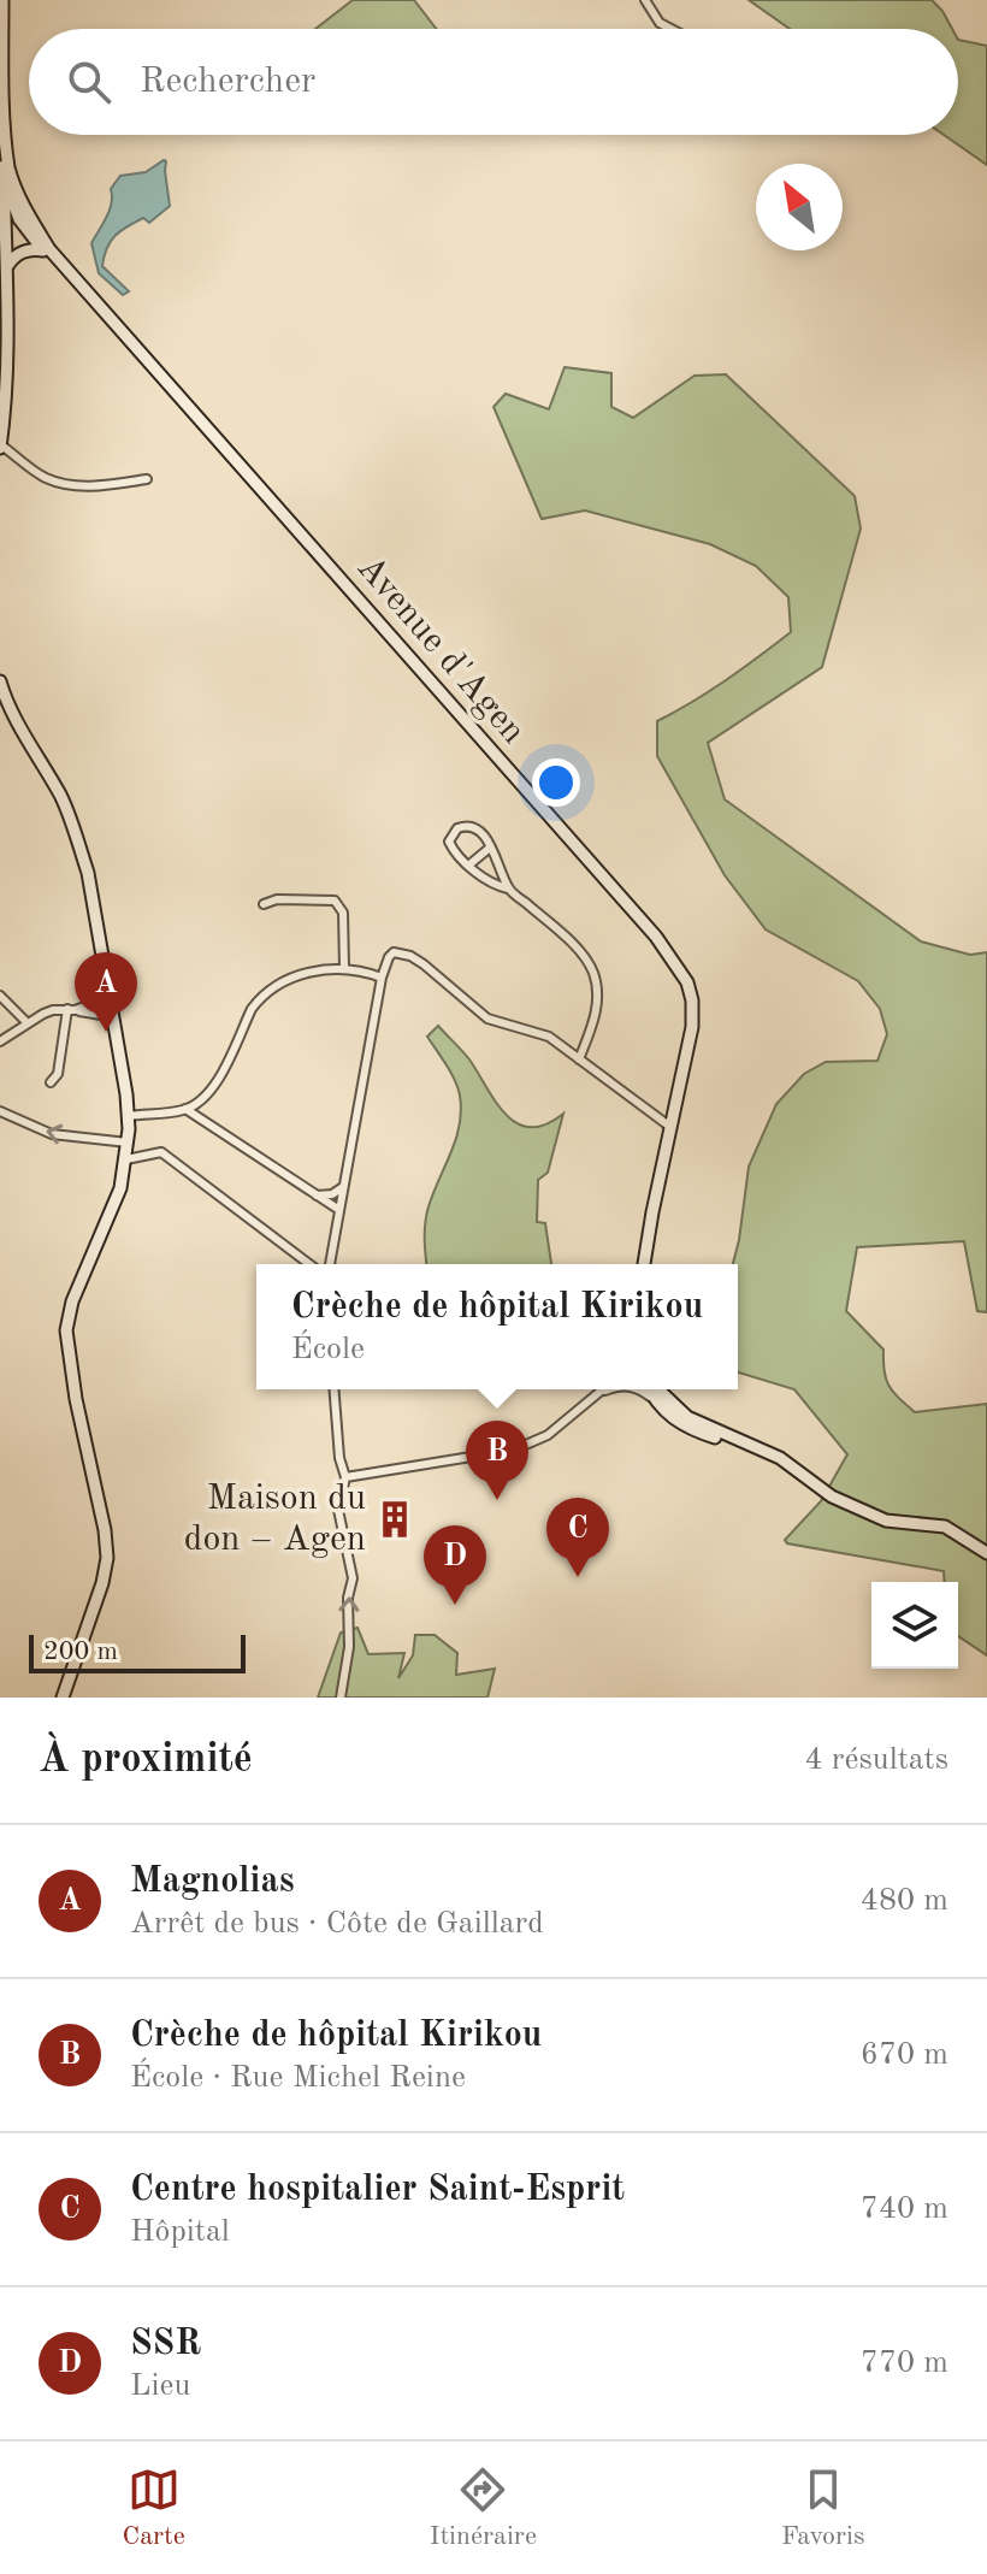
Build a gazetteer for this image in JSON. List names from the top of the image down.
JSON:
{
  "streets": {
    "main road": ["Avenue d'Agen"]
  },
  "places": {
    "building": ["Maison du don – Agen"]
  },
  "scale_bar": "200 m",
  "north": "top left",
  "page": {
    "search": "Rechercher",
    "pins": [
      "A",
      "B",
      "C",
      "D"
    ],
    "popup": ["Crèche de hôpital Kirikou", "École"],
    "scale": "200 m",
    "heading": ["À proximité", "4 résultats"],
    "list": [
      {
        "mark": "A",
        "name": "Magnolias",
        "note": "Arrêt de bus · Côte de Gaillard",
        "value": "480 m"
      },
      {
        "mark": "B",
        "name": "Crèche de hôpital Kirikou",
        "note": "École · Rue Michel Reine",
        "value": "670 m"
      },
      {
        "mark": "C",
        "name": "Centre hospitalier Saint-Esprit",
        "note": "Hôpital",
        "value": "740 m"
      },
      {
        "mark": "D",
        "name": "SSR",
        "note": "Lieu",
        "value": "770 m"
      }
    ],
    "nav": ["Carte", "Itinéraire", "Favoris"]
  }
}
